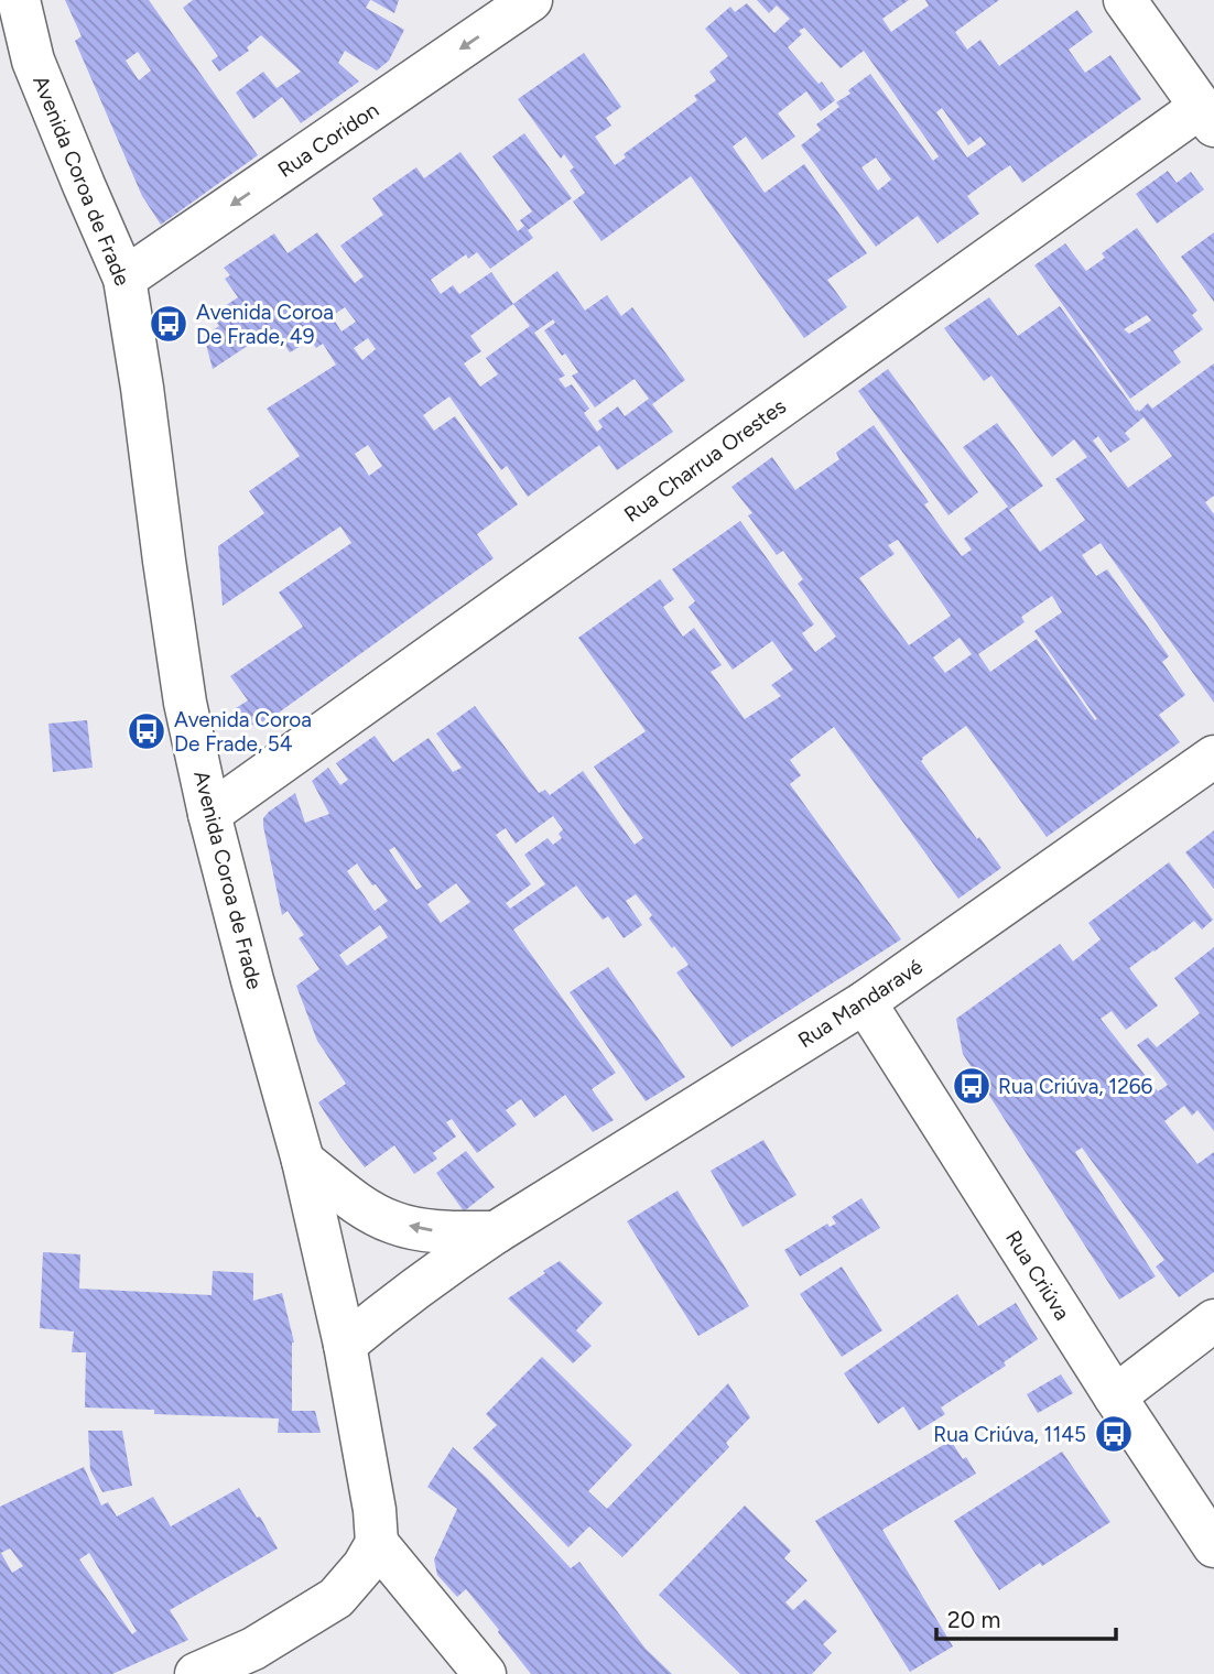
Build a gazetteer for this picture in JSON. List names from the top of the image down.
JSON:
{
  "streets": {
    "street": [
      "Rua Coridon",
      "Avenida Coroa de Frade",
      "Rua Charrua Orestes",
      "Rua Mandaravé",
      "Rua Criúva"
    ]
  },
  "crossings": [
    ["Rua Coridon", "Avenida Coroa de Frade"],
    ["Avenida Coroa de Frade", "Rua Charrua Orestes"],
    ["Avenida Coroa de Frade", "Rua Mandaravé"],
    ["Rua Mandaravé", "Rua Criúva"]
  ],
  "one_way": ["Rua Coridon"],
  "places": {
    "bus stop": [
      "Avenida Coroa De Frade, 49",
      "Avenida Coroa De Frade, 54",
      "Rua Criúva, 1266",
      "Rua Criúva, 1145"
    ]
  },
  "scale_bar": "20 m"
}
